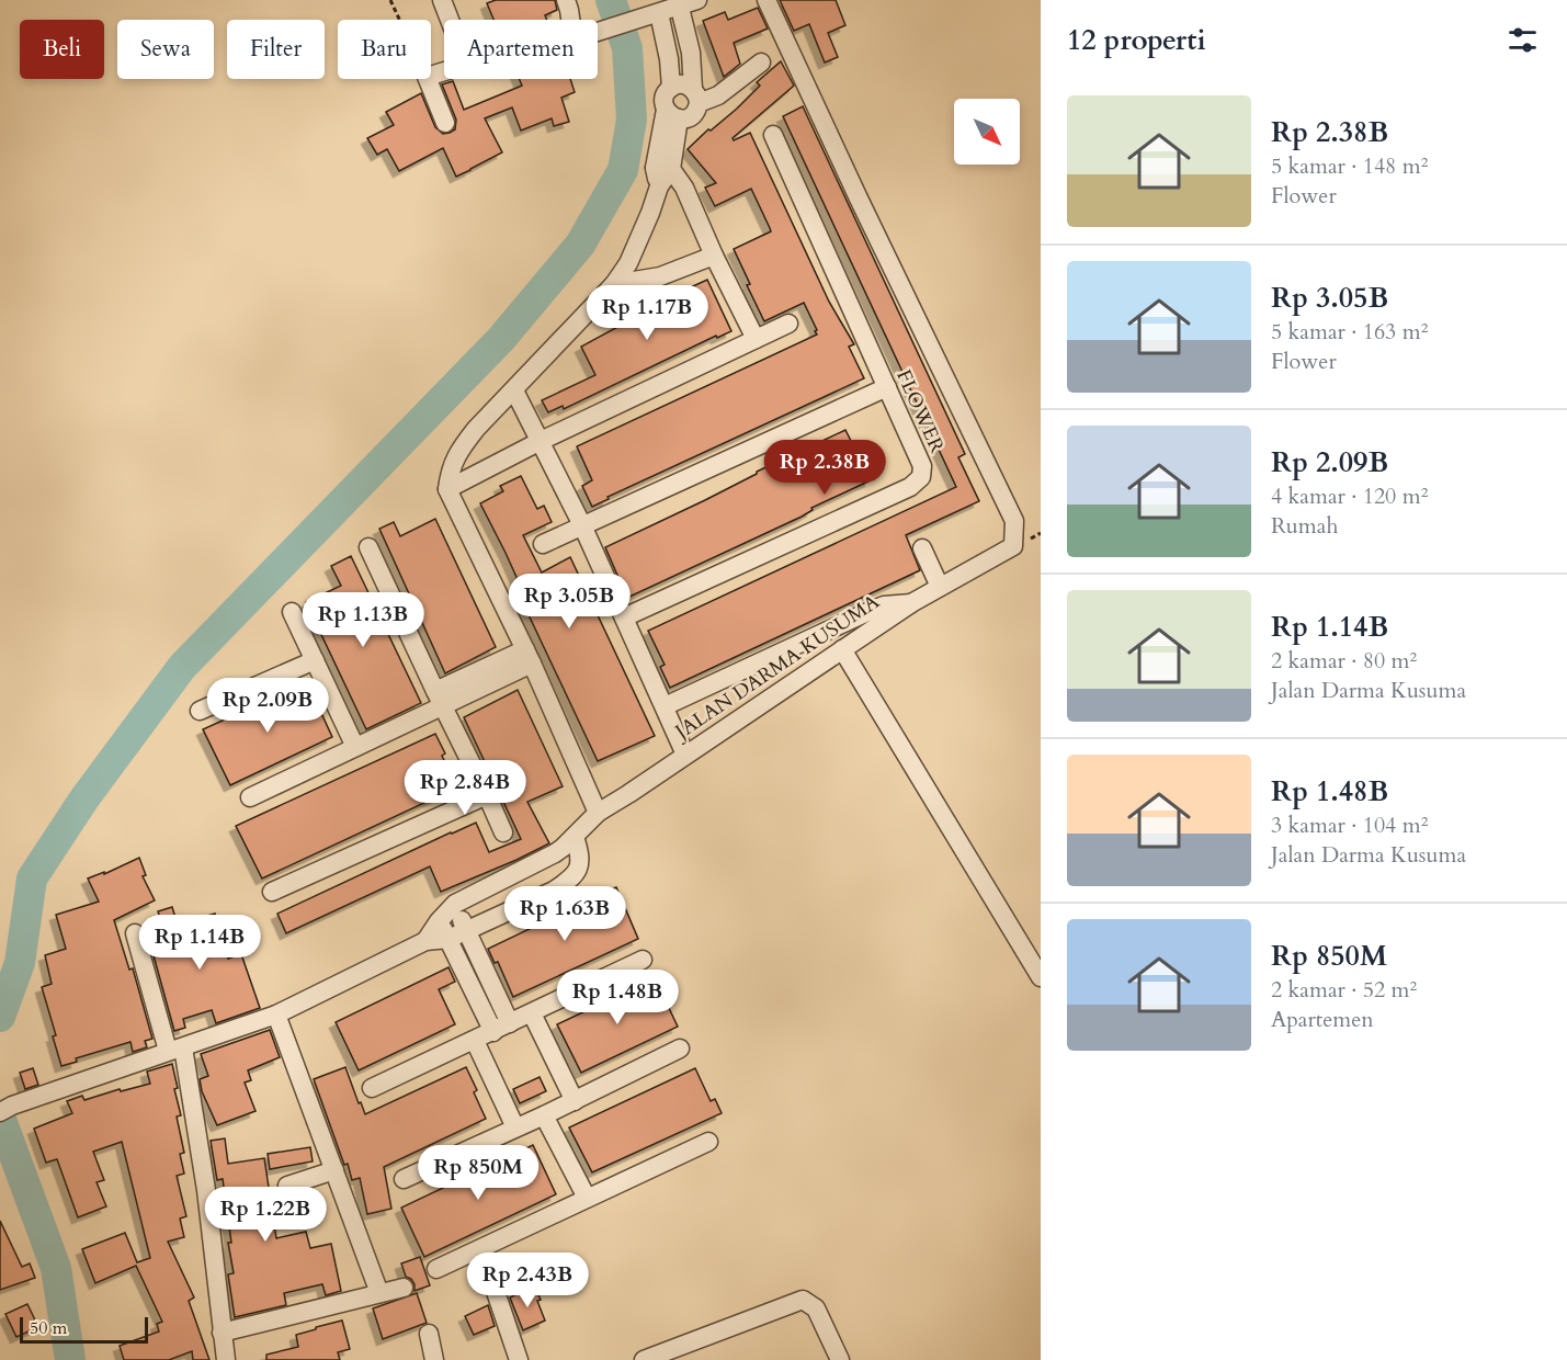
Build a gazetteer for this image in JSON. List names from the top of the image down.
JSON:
{
  "streets": {
    "street": ["FLOWER", "JALAN DARMA KUSUMA"]
  },
  "scale_bar": "50 m",
  "north": "bottom right",
  "page": {
    "heading": "12 properti",
    "chip": [
      "Beli",
      "Sewa",
      "Filter",
      "Baru",
      "Apartemen"
    ],
    "list": [
      {
        "name": "Rp 2.38B",
        "note": "5 kamar · 148 m² · Flower"
      },
      {
        "name": "Rp 3.05B",
        "note": "5 kamar · 163 m² · Flower"
      },
      {
        "name": "Rp 2.09B",
        "note": "4 kamar · 120 m² · Rumah"
      },
      {
        "name": "Rp 1.14B",
        "note": "2 kamar · 80 m² · Jalan Darma Kusuma"
      },
      {
        "name": "Rp 1.48B",
        "note": "3 kamar · 104 m² · Jalan Darma Kusuma"
      },
      {
        "name": "Rp 850M",
        "note": "2 kamar · 52 m² · Apartemen"
      }
    ],
    "price": [
      "Rp 1.17B",
      "Rp 2.38B",
      "Rp 3.05B",
      "Rp 1.13B",
      "Rp 2.09B",
      "Rp 2.84B",
      "Rp 1.63B",
      "Rp 1.14B",
      "Rp 1.48B",
      "Rp 850M",
      "Rp 1.22B",
      "Rp 2.43B"
    ],
    "scale": "50 m"
  }
}
